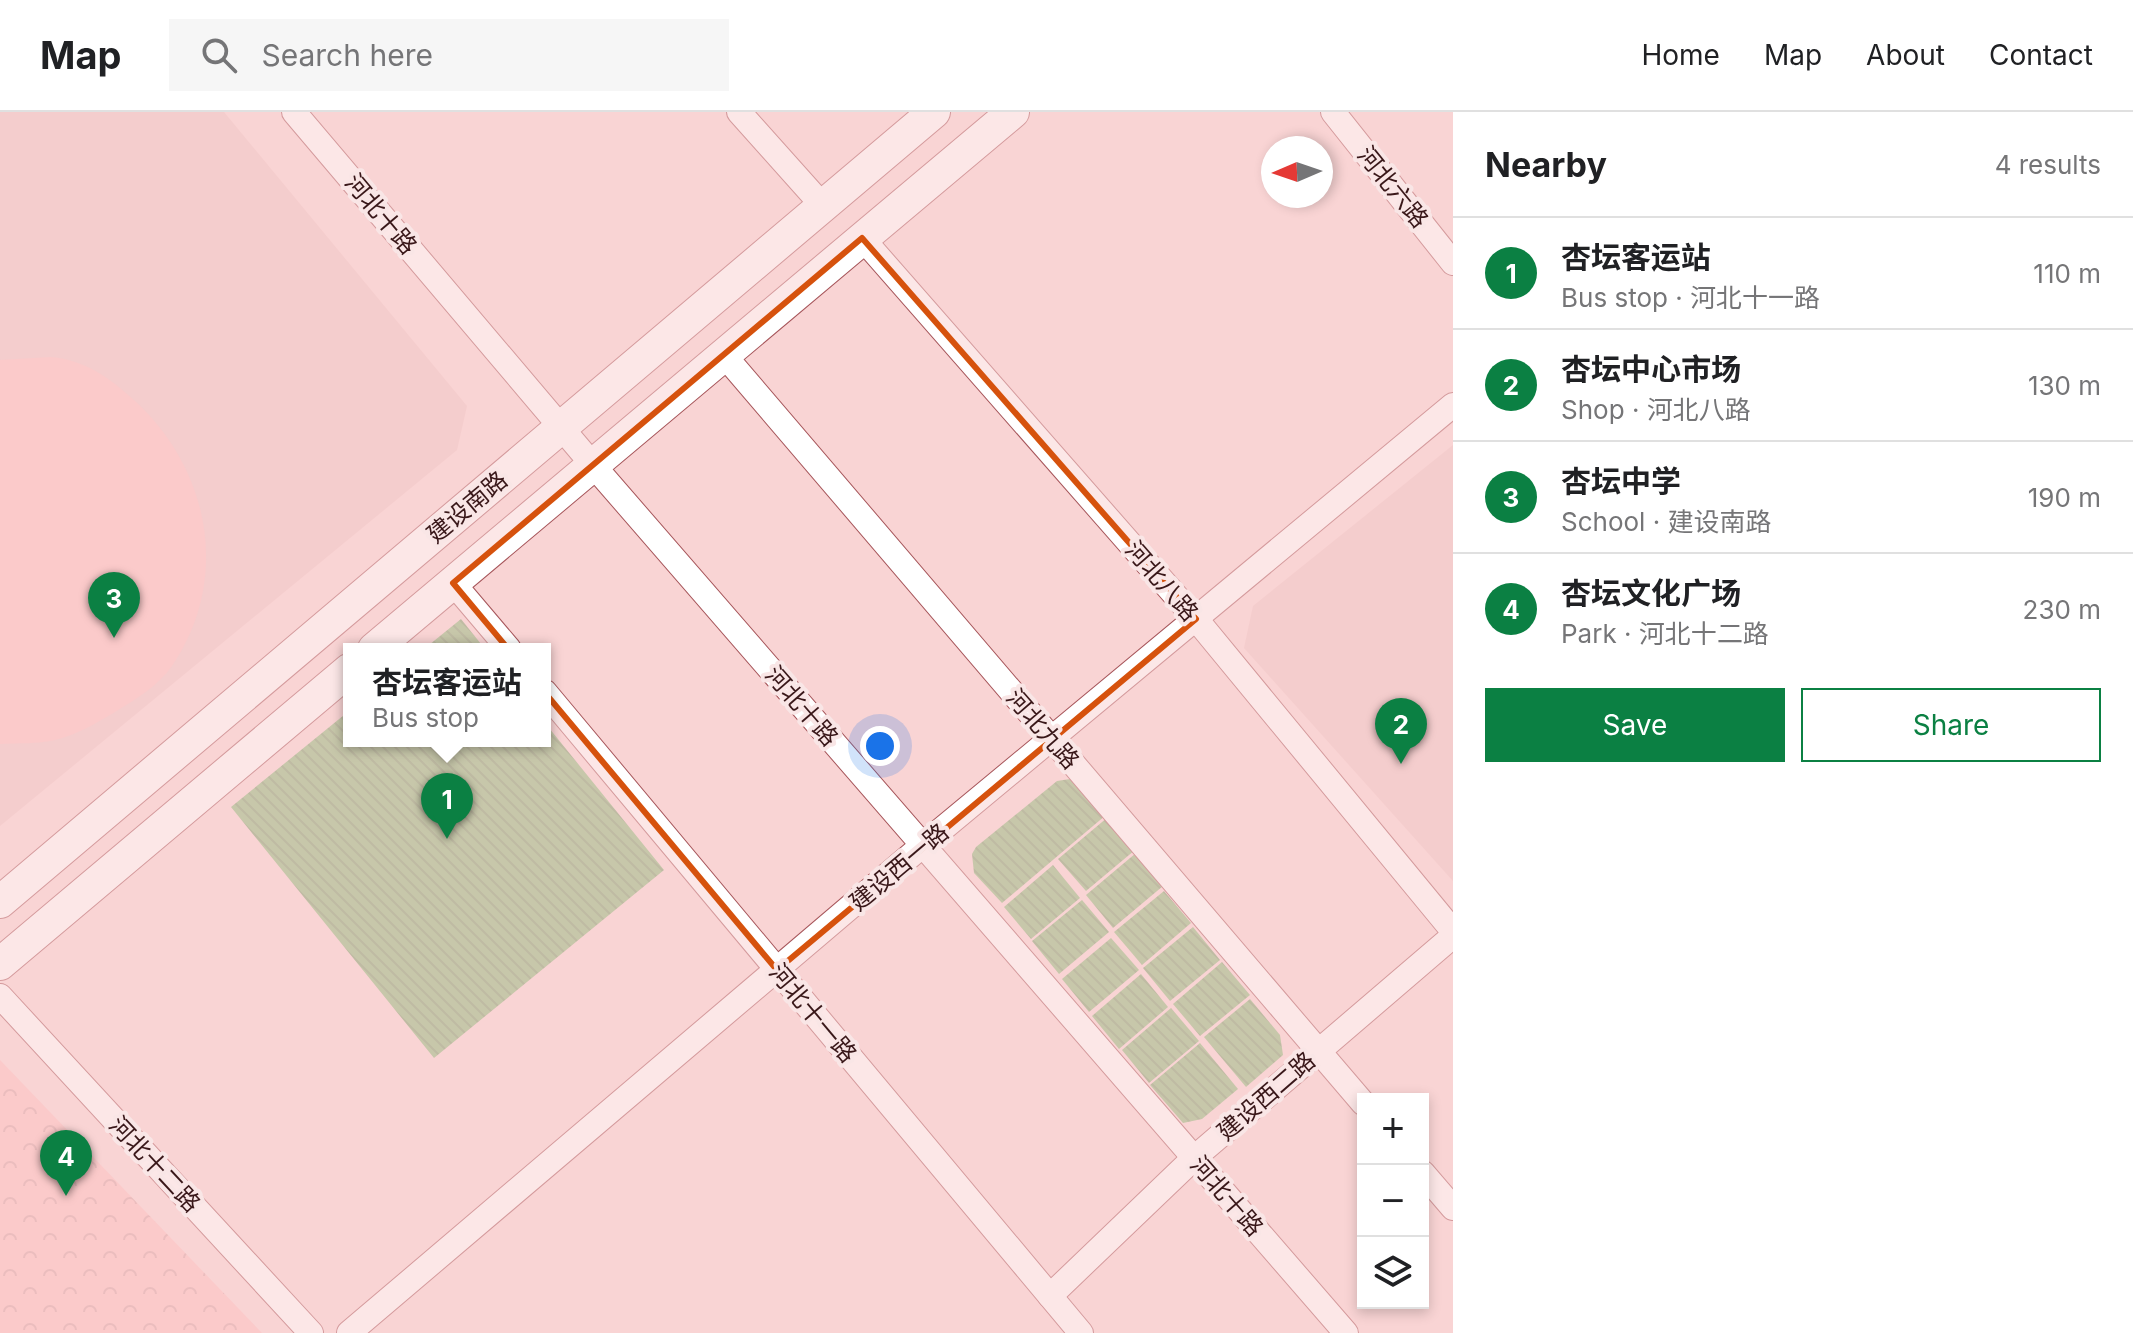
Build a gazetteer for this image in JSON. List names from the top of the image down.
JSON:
{
  "streets": {
    "main road": ["建设南路"],
    "street": [
      "河北六路",
      "河北十路",
      "河北八路",
      "河北九路",
      "建设西一路",
      "河北十一路",
      "建设西二路",
      "河北十二路"
    ]
  },
  "crossings": [
    ["河北十路", "建设南路"],
    ["河北十路", "建设西一路"],
    ["河北十路", "建设西二路"],
    ["建设南路", "河北八路"],
    ["建设南路", "河北九路"],
    ["河北八路", "建设西一路"],
    ["河北八路", "建设西二路"],
    ["河北九路", "建设西一路"],
    ["河北九路", "建设西二路"],
    ["建设西一路", "河北十一路"],
    ["河北十一路", "建设西二路"]
  ],
  "north": "left",
  "page": {
    "header": "Map",
    "search": "Search here",
    "nav": [
      "Home",
      "Map",
      "About",
      "Contact"
    ],
    "heading": ["Nearby", "4 results"],
    "list": [
      {
        "mark": "1",
        "name": "杏坛客运站",
        "note": "Bus stop · 河北十一路",
        "value": "110 m"
      },
      {
        "mark": "2",
        "name": "杏坛中心市场",
        "note": "Shop · 河北八路",
        "value": "130 m"
      },
      {
        "mark": "3",
        "name": "杏坛中学",
        "note": "School · 建设南路",
        "value": "190 m"
      },
      {
        "mark": "4",
        "name": "杏坛文化广场",
        "note": "Park · 河北十二路",
        "value": "230 m"
      }
    ],
    "pins": [
      "3",
      "2",
      "1",
      "4"
    ],
    "popup": ["杏坛客运站", "Bus stop"],
    "buttons": ["Save", "Share"],
    "map_buttons": ["+", "−"]
  }
}
